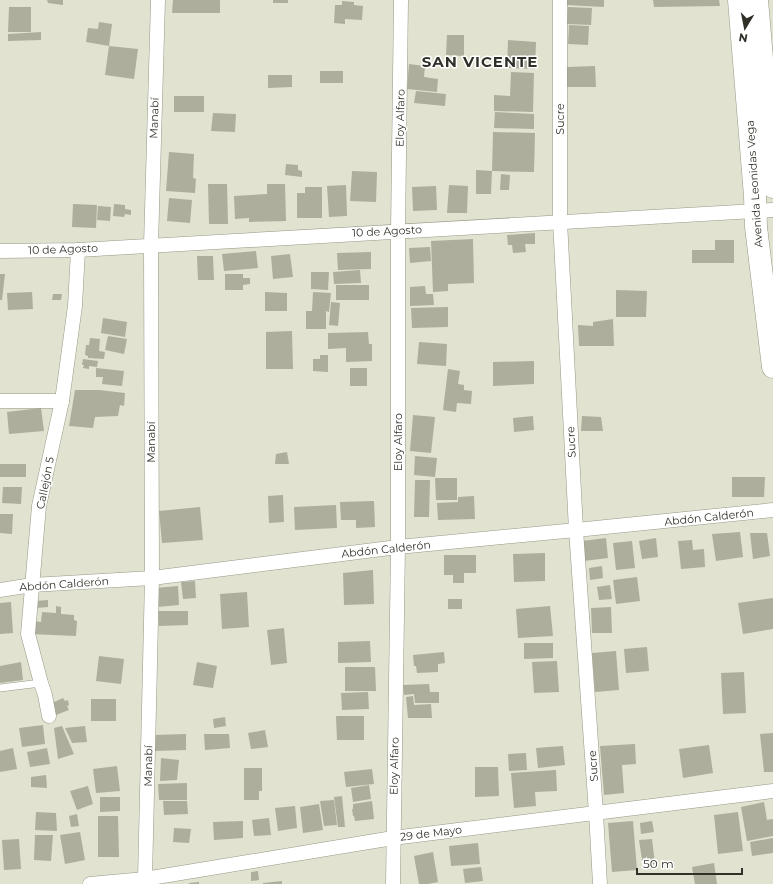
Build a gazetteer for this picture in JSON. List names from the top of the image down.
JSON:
{
  "streets": {
    "highway": ["Avenida Leonidas Vega"],
    "street": [
      "Manabí",
      "Eloy Alfaro",
      "Sucre",
      "10 de Agosto",
      "Callejón 5",
      "Abdón Calderón",
      "29 de Mayo"
    ]
  },
  "crossings": [
    ["Manabí", "10 de Agosto"],
    ["Manabí", "Abdón Calderón"],
    ["Manabí", "29 de Mayo"],
    ["Eloy Alfaro", "10 de Agosto"],
    ["Eloy Alfaro", "Abdón Calderón"],
    ["Eloy Alfaro", "29 de Mayo"],
    ["Sucre", "10 de Agosto"],
    ["Sucre", "Abdón Calderón"],
    ["Sucre", "29 de Mayo"],
    ["Avenida Leonidas Vega", "10 de Agosto"],
    ["10 de Agosto", "Callejón 5"],
    ["Callejón 5", "Abdón Calderón"]
  ],
  "districts": ["SAN VICENTE"],
  "scale_bar": "50 m",
  "north": "bottom"
}
